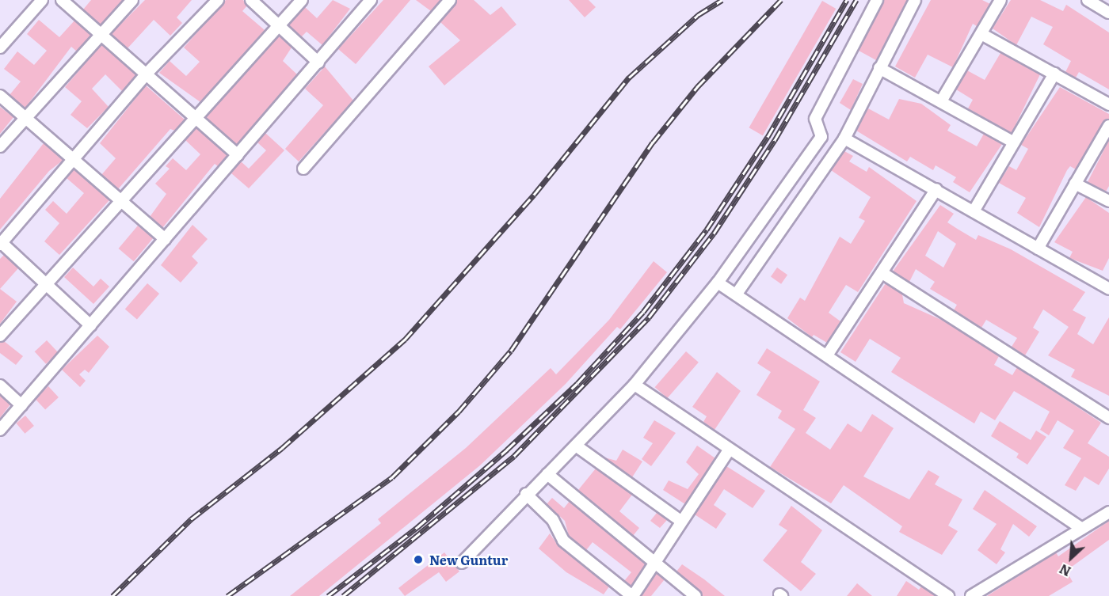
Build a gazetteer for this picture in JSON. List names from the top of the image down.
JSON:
{
  "places": ["New Guntur"],
  "north": "bottom left"
}
